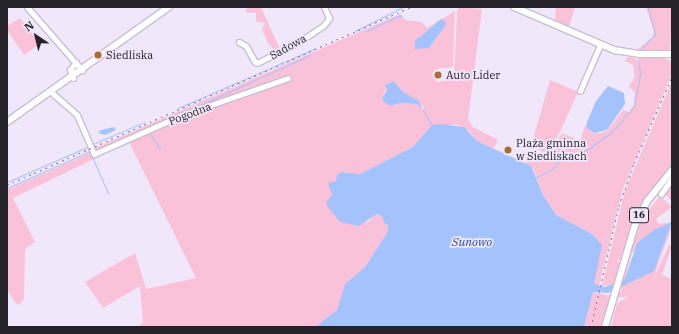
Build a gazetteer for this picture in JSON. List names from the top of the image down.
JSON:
{
  "streets": {
    "main road": ["16"],
    "street": ["Sadowa", "Pogodna"]
  },
  "water": ["Sunowo"],
  "places": ["Siedliska", "Auto Lider", "Plaża gminna w Siedliskach"],
  "north": "top left"
}
